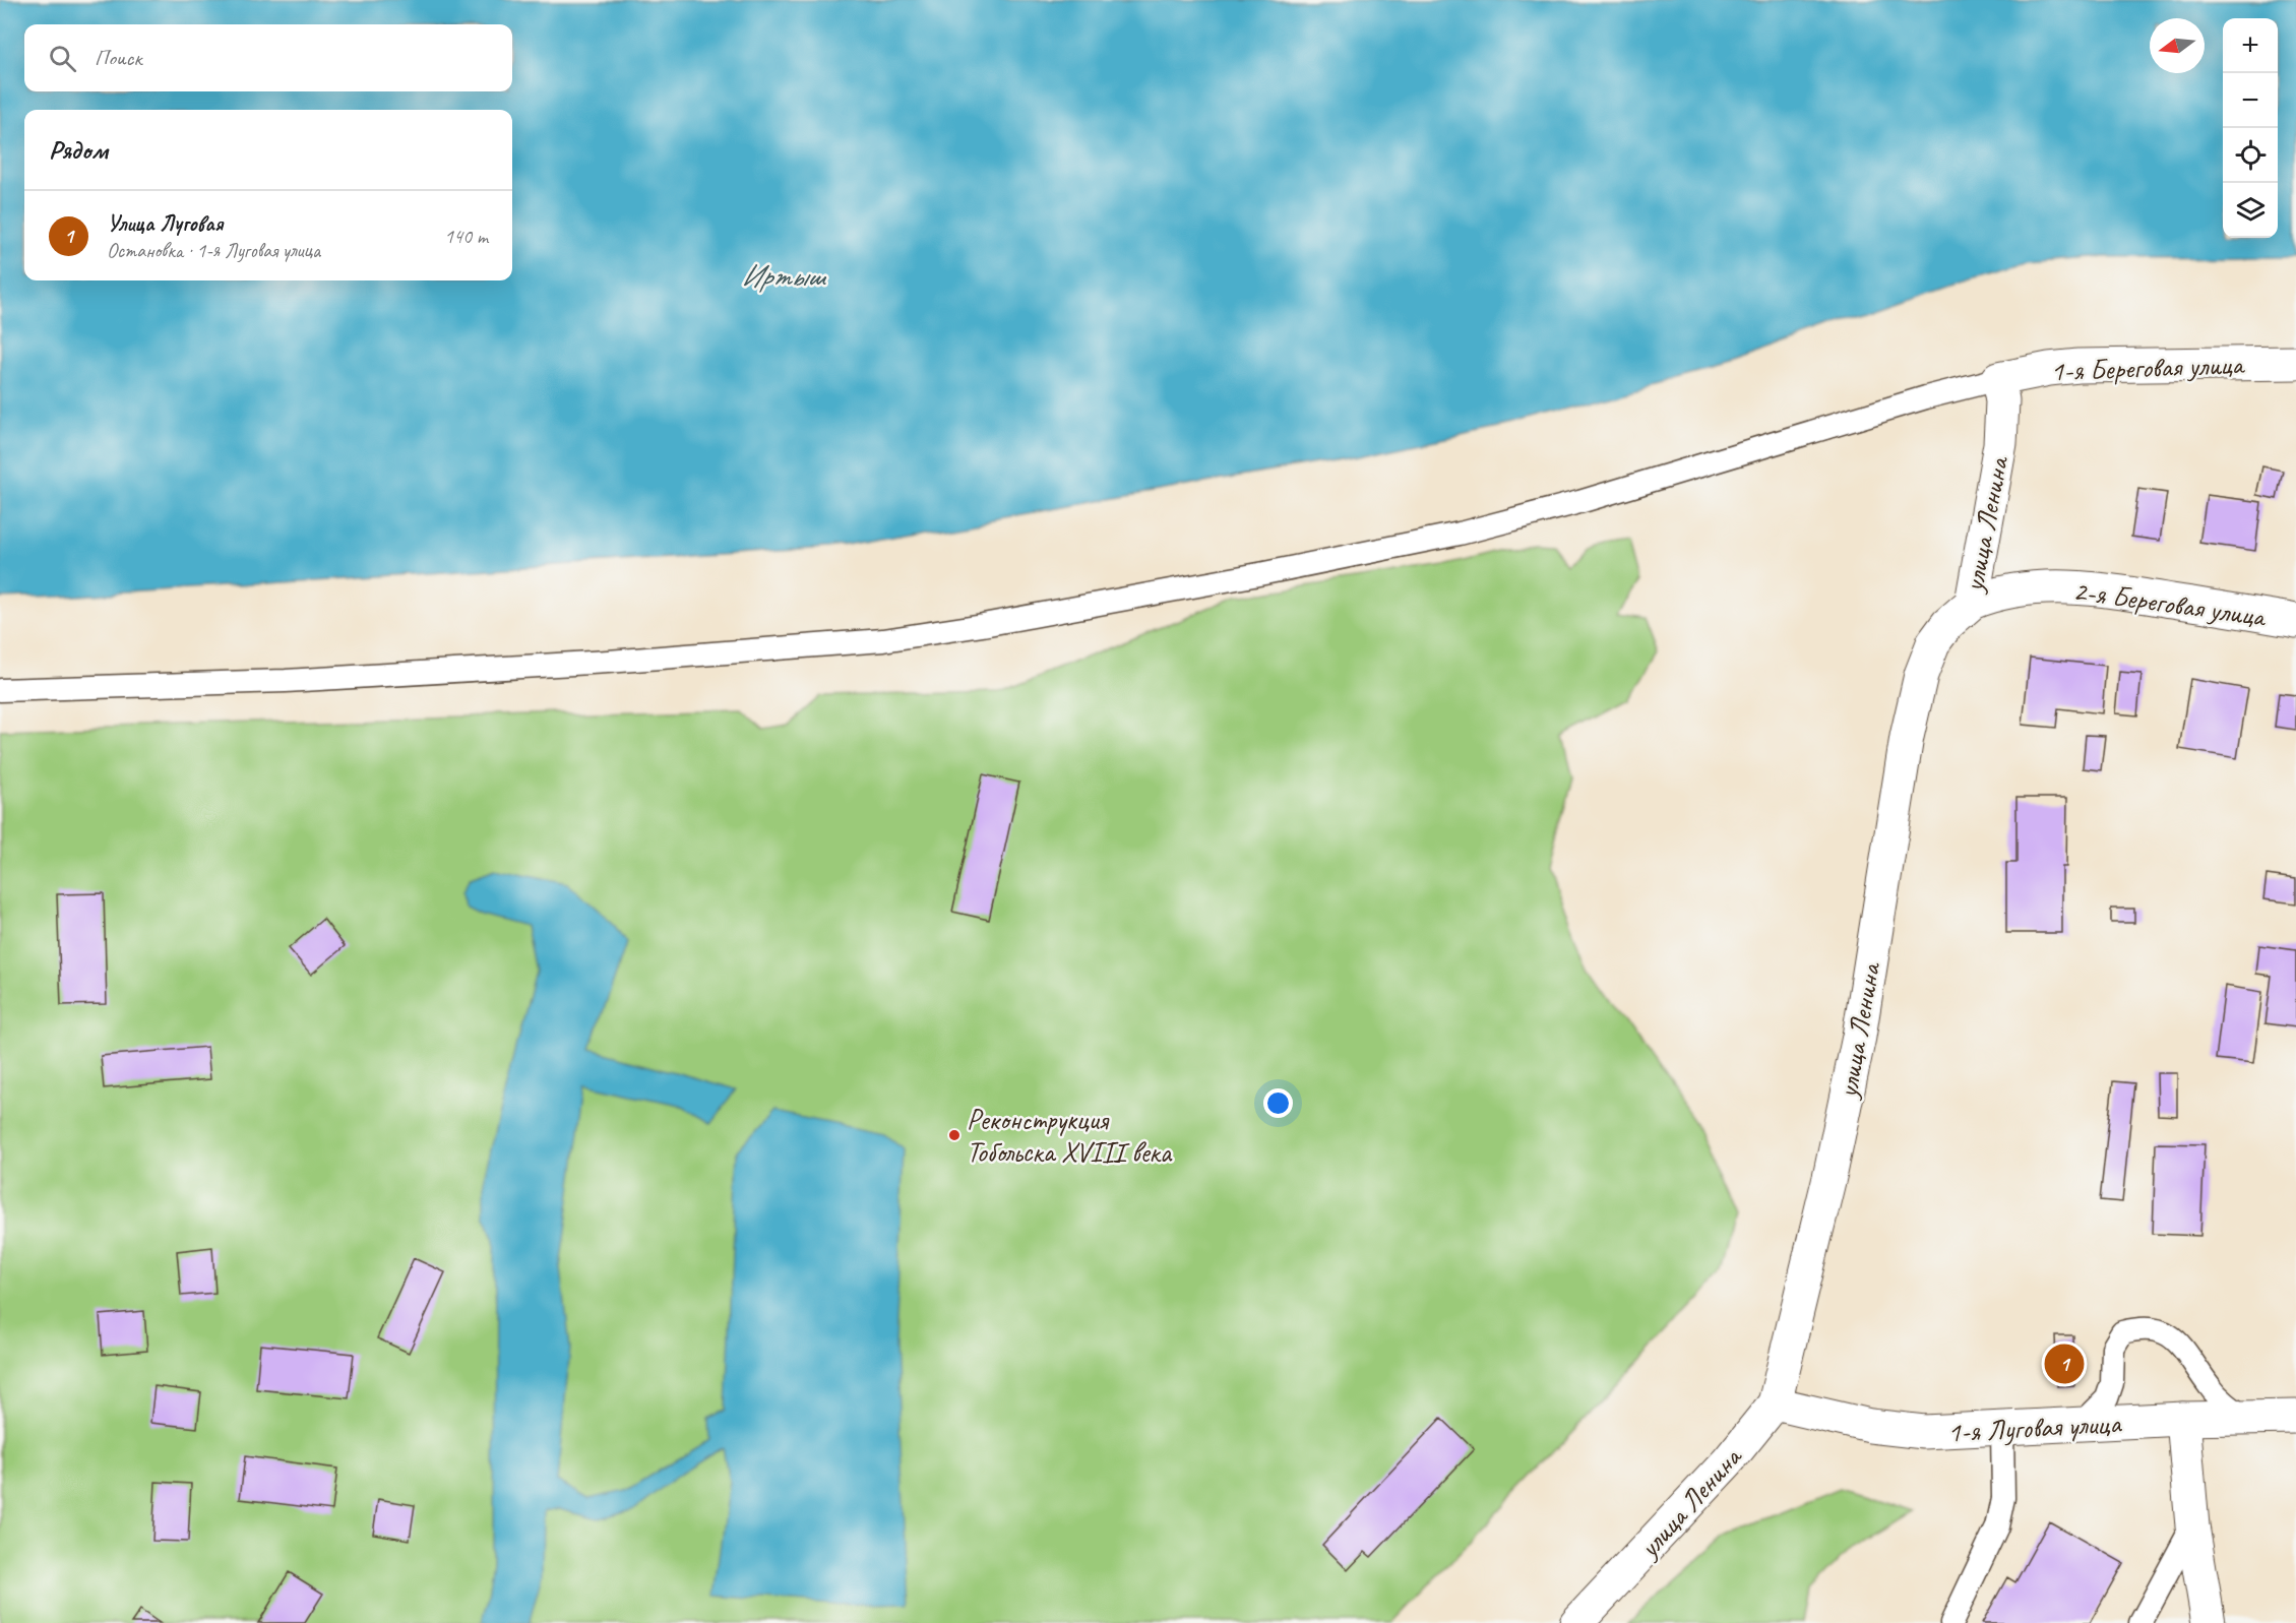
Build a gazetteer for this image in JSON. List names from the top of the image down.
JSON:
{
  "streets": {
    "street": [
      "1-я Береговая улица",
      "улица Ленина",
      "2-я Береговая улица",
      "1-я Луговая улица"
    ]
  },
  "crossings": [
    ["1-я Береговая улица", "улица Ленина"],
    ["улица Ленина", "2-я Береговая улица"],
    ["улица Ленина", "1-я Луговая улица"]
  ],
  "water": ["Иртыш"],
  "places": ["Реконструкция Тобольска XVIII века"],
  "north": "left",
  "page": {
    "map_buttons": ["+", "−"],
    "search": "Поиск",
    "heading": "Рядом",
    "list": [
      {
        "mark": "1",
        "name": "Улица Луговая",
        "note": "Остановка · 1-я Луговая улица",
        "value": "140 m"
      }
    ],
    "pins": "1"
  }
}
